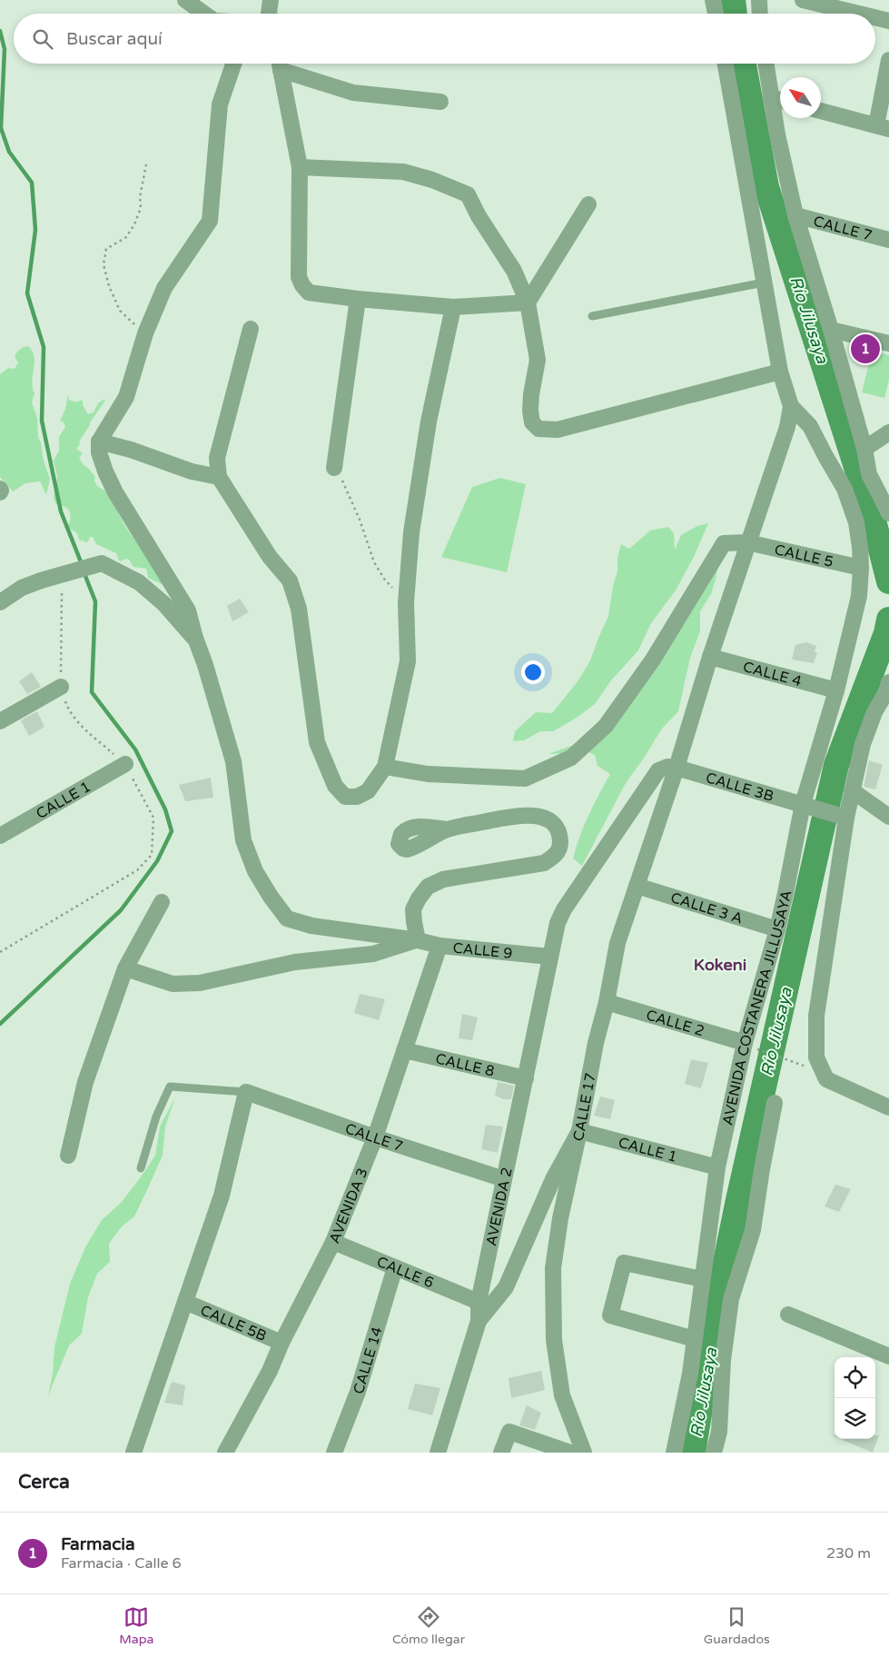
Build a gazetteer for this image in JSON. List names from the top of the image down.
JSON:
{
  "streets": {
    "street": [
      "CALLE 7",
      "CALLE 5",
      "CALLE 4",
      "CALLE 3B",
      "CALLE 1",
      "CALLE 3 A",
      "CALLE 9",
      "AVENIDA COSTANERA JILLUSAYA",
      "CALLE 2",
      "CALLE 8",
      "CALLE 17",
      "AVENIDA 3",
      "AVENIDA 2",
      "CALLE 6",
      "CALLE 5B",
      "CALLE 14"
    ]
  },
  "crossings": [
    ["CALLE 7", "AVENIDA 3"],
    ["CALLE 7", "AVENIDA 2"],
    ["CALLE 5", "AVENIDA COSTANERA JILLUSAYA"],
    ["CALLE 5", "CALLE 17"],
    ["CALLE 4", "AVENIDA COSTANERA JILLUSAYA"],
    ["CALLE 4", "CALLE 17"],
    ["CALLE 3B", "AVENIDA COSTANERA JILLUSAYA"],
    ["CALLE 3B", "CALLE 17"],
    ["CALLE 3B", "AVENIDA 2"],
    ["CALLE 1", "AVENIDA COSTANERA JILLUSAYA"],
    ["CALLE 1", "CALLE 17"],
    ["CALLE 3 A", "AVENIDA COSTANERA JILLUSAYA"],
    ["CALLE 3 A", "CALLE 17"],
    ["CALLE 9", "AVENIDA 3"],
    ["CALLE 9", "AVENIDA 2"],
    ["AVENIDA COSTANERA JILLUSAYA", "CALLE 2"],
    ["AVENIDA COSTANERA JILLUSAYA", "CALLE 17"],
    ["CALLE 2", "CALLE 17"],
    ["CALLE 8", "AVENIDA 3"],
    ["CALLE 8", "AVENIDA 2"],
    ["CALLE 17", "AVENIDA 2"],
    ["AVENIDA 3", "CALLE 6"],
    ["AVENIDA 3", "CALLE 5B"],
    ["AVENIDA 2", "CALLE 6"],
    ["CALLE 6", "CALLE 14"]
  ],
  "districts": ["Kokeni"],
  "water": ["Río Jilusaya"],
  "north": "top left",
  "page": {
    "search": "Buscar aquí",
    "pins": "1",
    "heading": "Cerca",
    "list": [
      {
        "mark": "1",
        "name": "Farmacia",
        "note": "Farmacia · Calle 6",
        "value": "230 m"
      }
    ],
    "nav": ["Mapa", "Cómo llegar", "Guardados"]
  }
}
